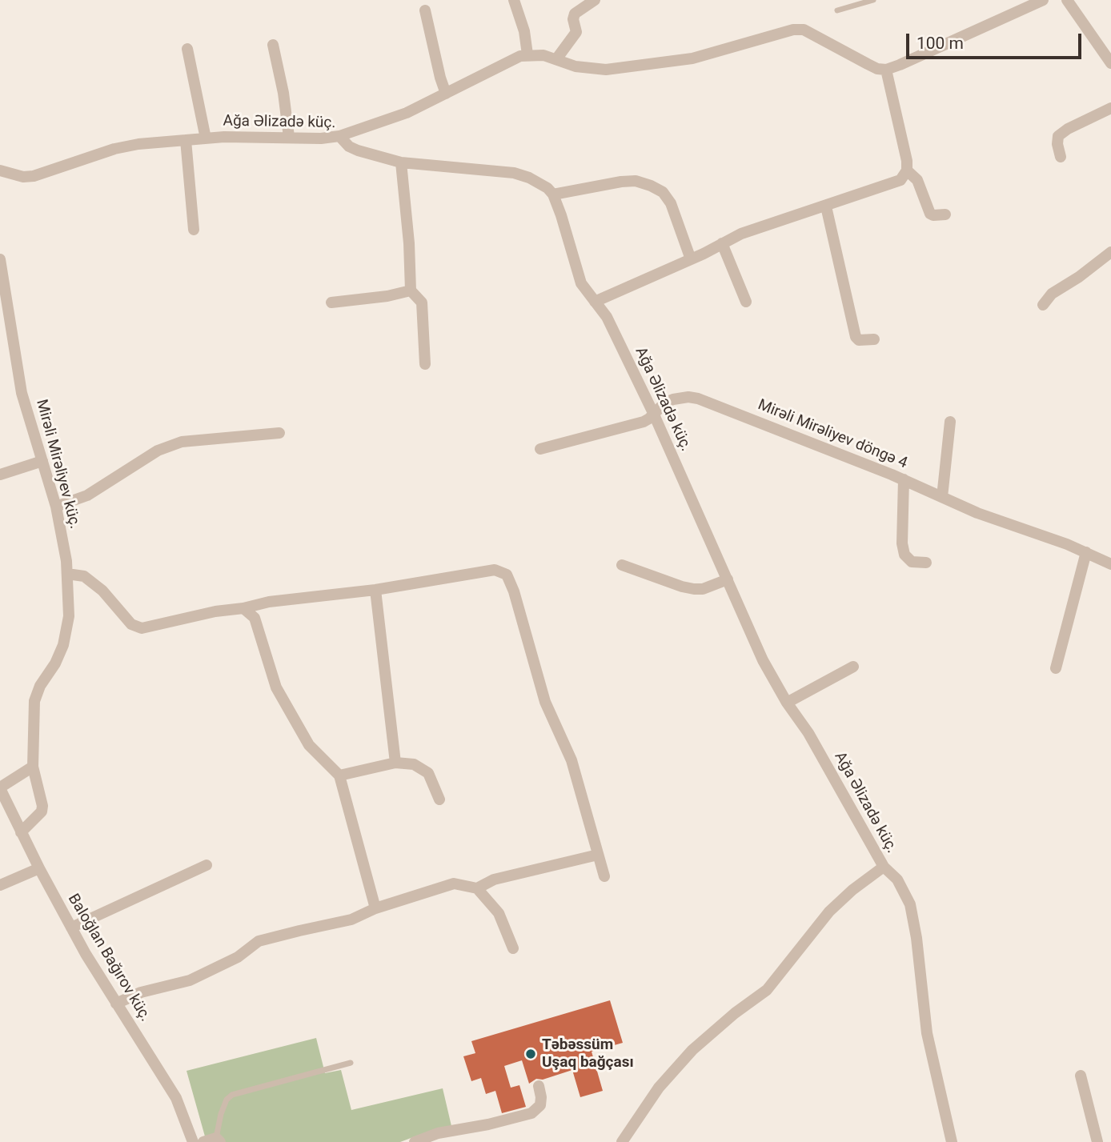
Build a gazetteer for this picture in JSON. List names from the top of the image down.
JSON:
{
  "streets": {
    "street": [
      "Ağa Əlizadə küç.",
      "Mirəli Mirəliyev döngə 4",
      "Mirəli Mirəliyev küç.",
      "Baloğlan Bağırov küç."
    ]
  },
  "crossings": [
    ["Ağa Əlizadə küç.", "Mirəli Mirəliyev döngə 4"],
    ["Mirəli Mirəliyev küç.", "Baloğlan Bağırov küç."]
  ],
  "places": ["Təbəssüm Uşaq bağçası"],
  "scale_bar": "100 m"
}
